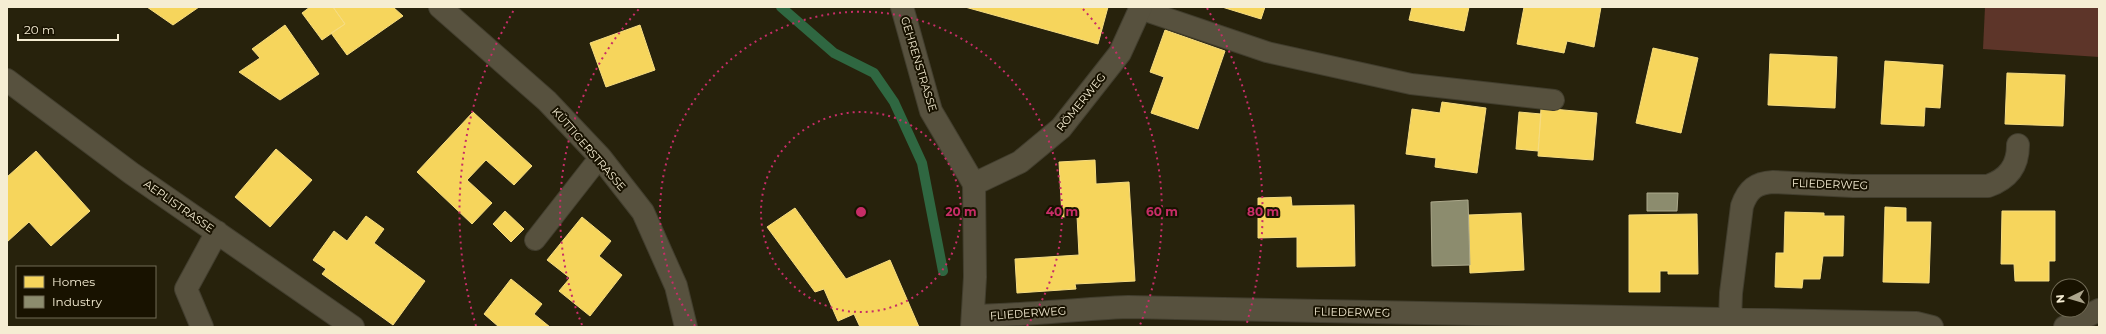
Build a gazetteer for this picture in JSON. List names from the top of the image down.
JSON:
{
  "streets": {
    "street": [
      "GEHRENSTRASSE",
      "RÖMERWEG",
      "KÜTTIGERSTRASSE",
      "FLIEDERWEG",
      "AEPLISTRASSE"
    ]
  },
  "crossings": [
    ["GEHRENSTRASSE", "RÖMERWEG"]
  ],
  "legend": ["Homes", "Industry"],
  "scale_bar": "20 m",
  "north": "left",
  "rings": [
    "20 m",
    "40 m",
    "60 m",
    "80 m"
  ]
}
